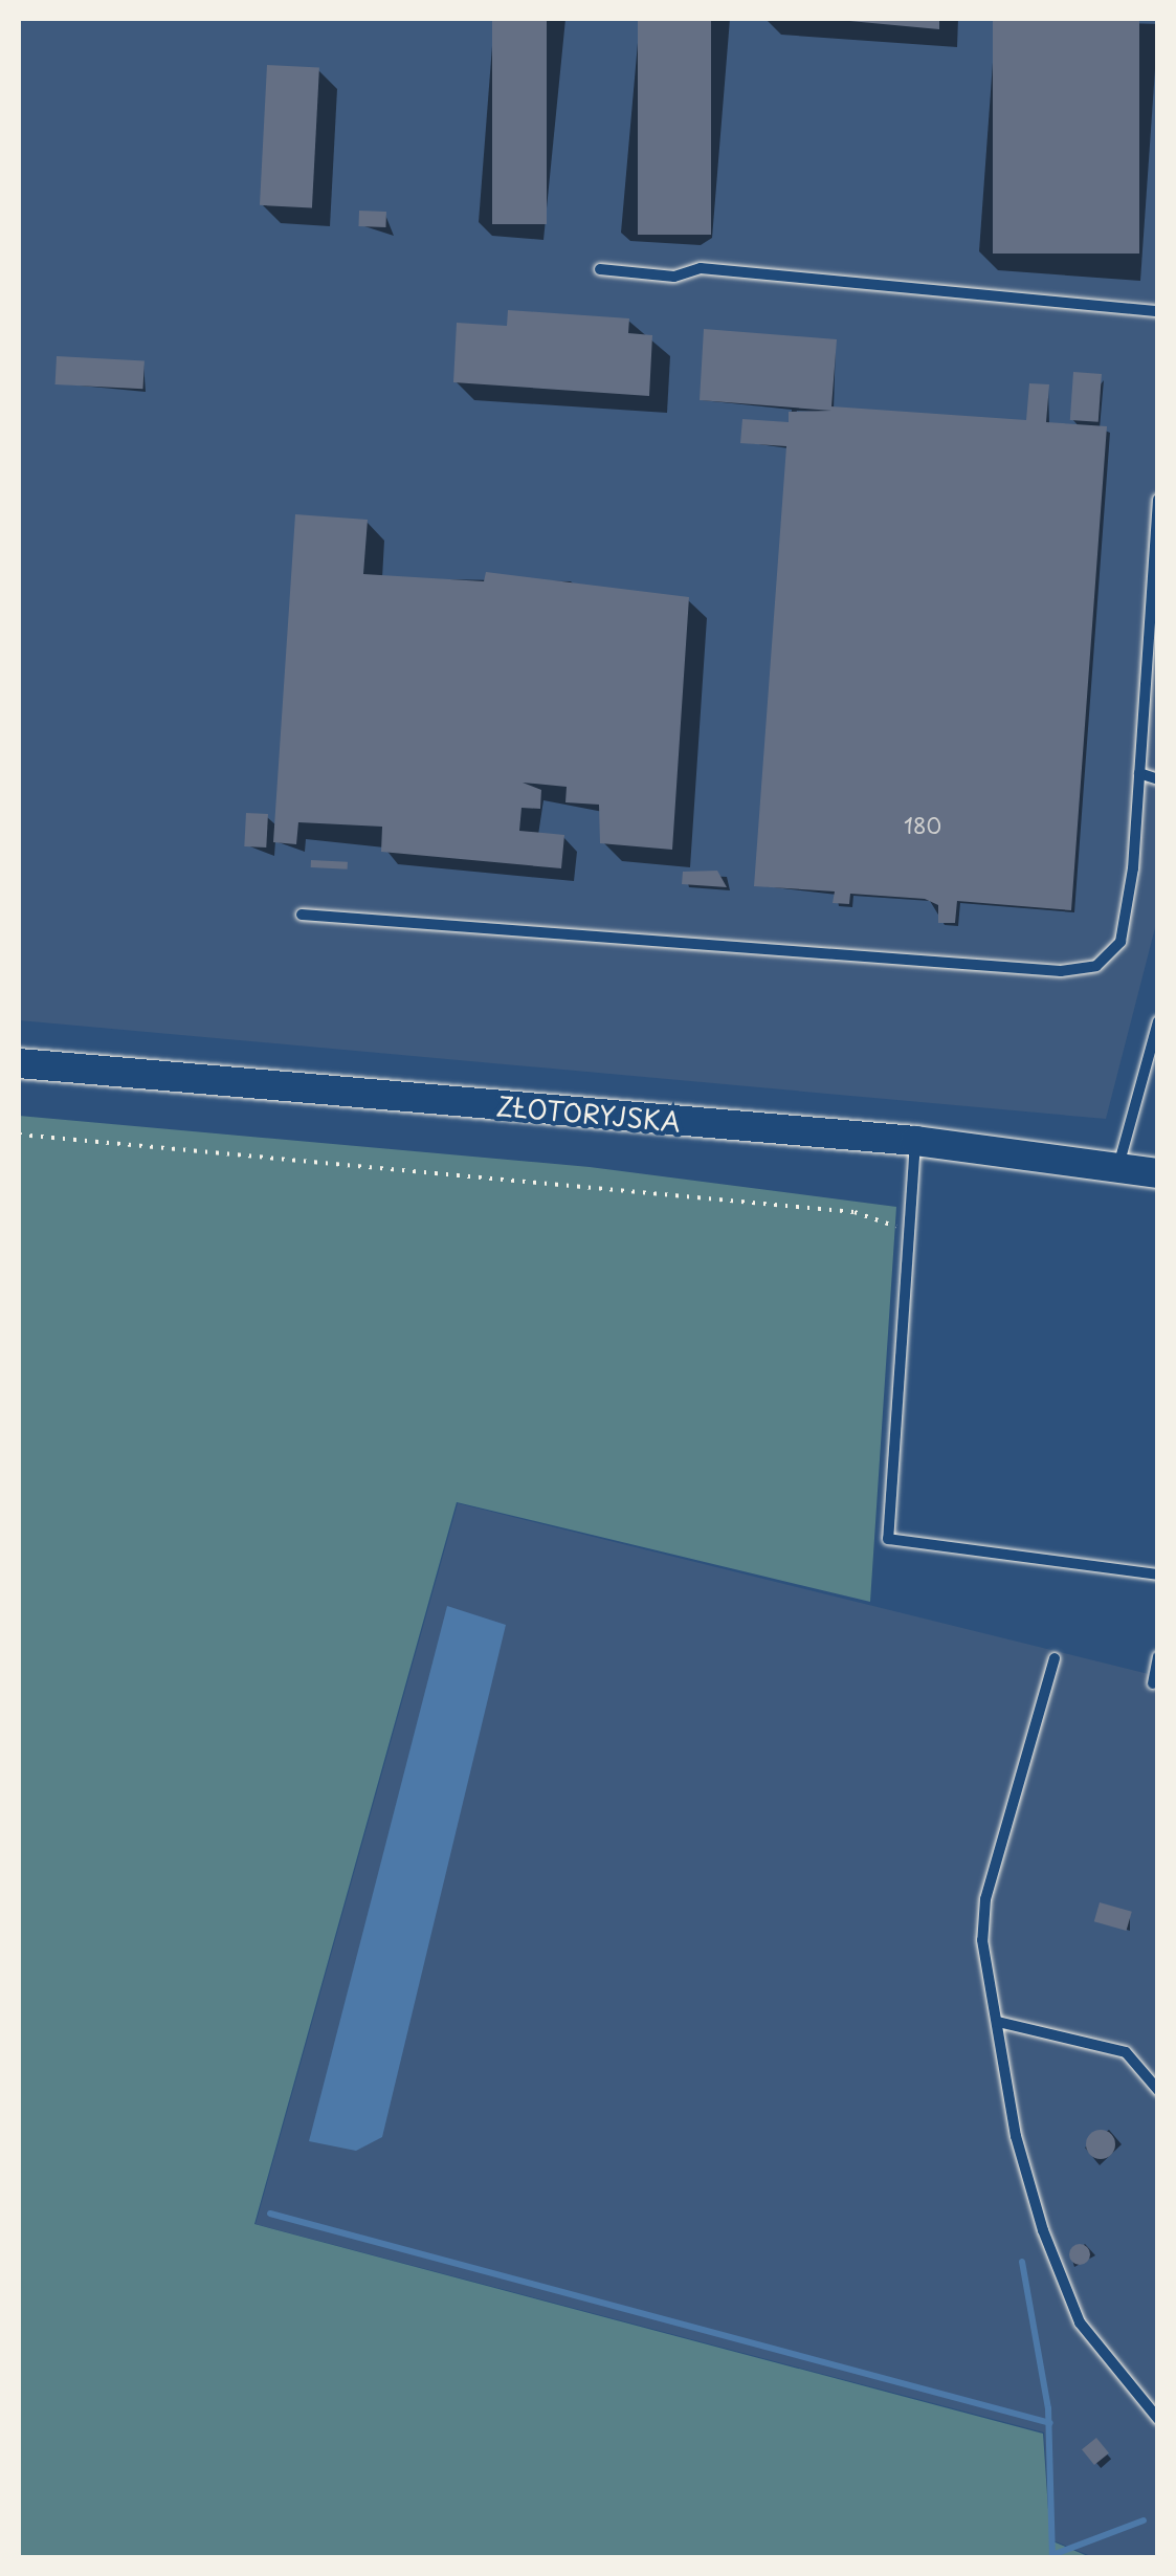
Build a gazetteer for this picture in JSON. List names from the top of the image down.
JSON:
{
  "streets": {
    "main road": ["ZŁOTORYJSKA"]
  },
  "house_numbers": ["180"]
}
